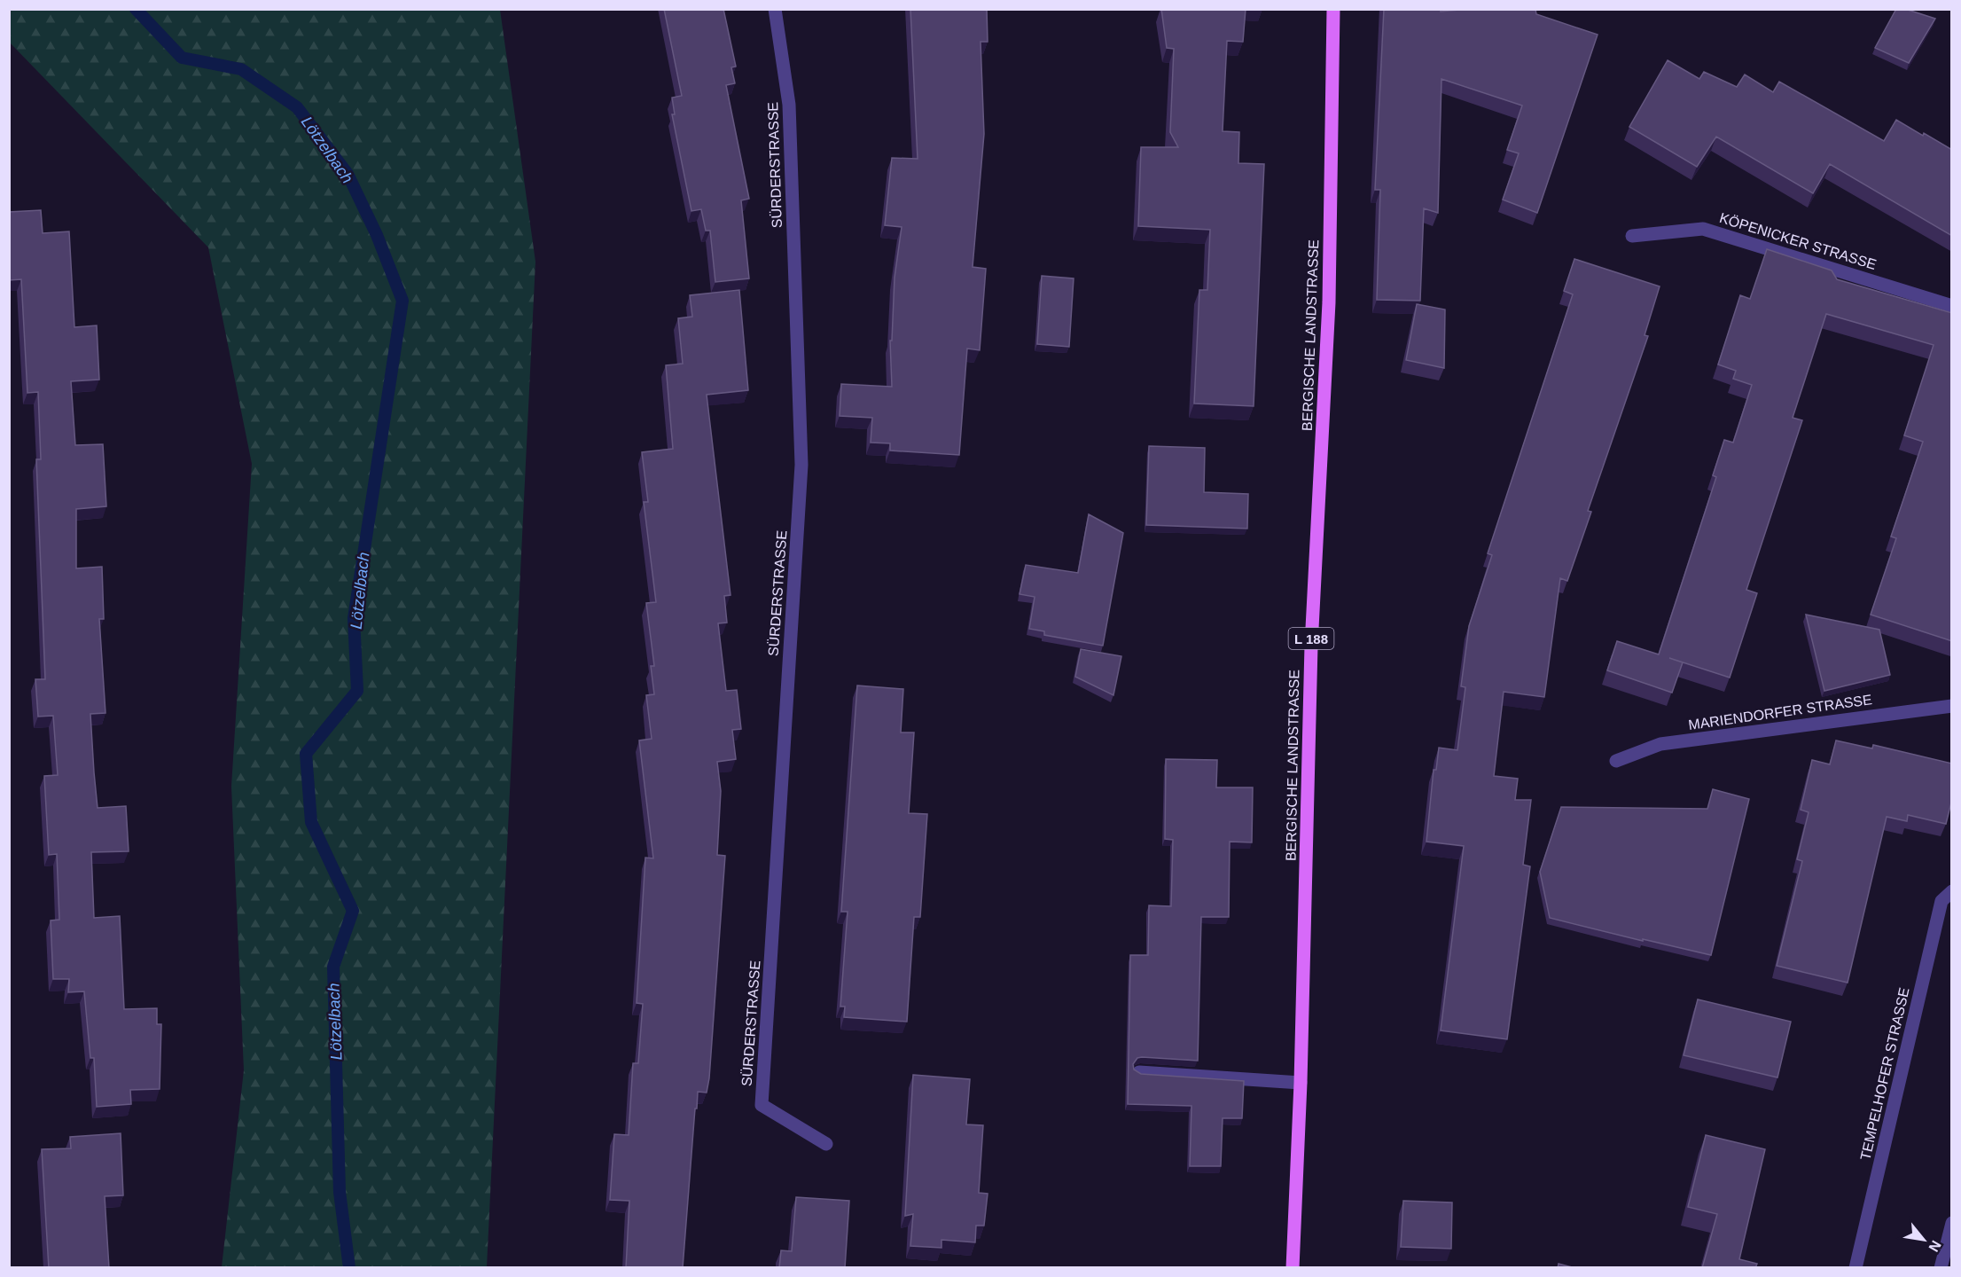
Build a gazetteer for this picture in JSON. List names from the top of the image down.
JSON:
{
  "streets": {
    "main road": ["BERGISCHE LANDSTRASSE", "L 188"],
    "street": [
      "SÜRDERSTRASSE",
      "KÖPENICKER STRASSE",
      "MARIENDORFER STRASSE",
      "TEMPELHOFER STRASSE"
    ]
  },
  "water": ["Lötzelbach"],
  "north": "bottom right"
}
